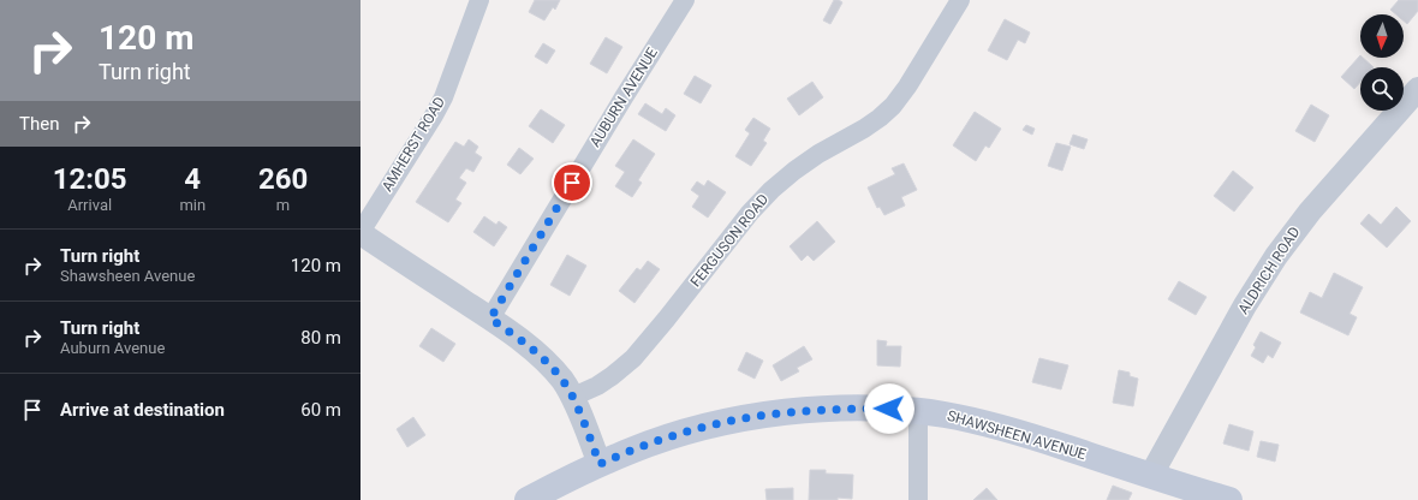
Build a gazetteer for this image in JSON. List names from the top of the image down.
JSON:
{
  "streets": {
    "main road": ["SHAWSHEEN AVENUE"],
    "street": [
      "AUBURN AVENUE",
      "AMHERST ROAD",
      "FERGUSON ROAD",
      "ALDRICH ROAD"
    ]
  },
  "crossings": [
    ["ALDRICH ROAD", "SHAWSHEEN AVENUE"]
  ],
  "north": "bottom",
  "page": {
    "turn": ["120 m", "Turn right"],
    "then": "Then",
    "eta": [
      "12:05",
      "Arrival",
      "4",
      "min",
      "260",
      "m"
    ],
    "list": [
      {
        "name": "Turn right",
        "note": "Shawsheen Avenue",
        "value": "120 m"
      },
      {
        "name": "Turn right",
        "note": "Auburn Avenue",
        "value": "80 m"
      },
      {
        "name": "Arrive at destination",
        "value": "60 m"
      }
    ]
  }
}
